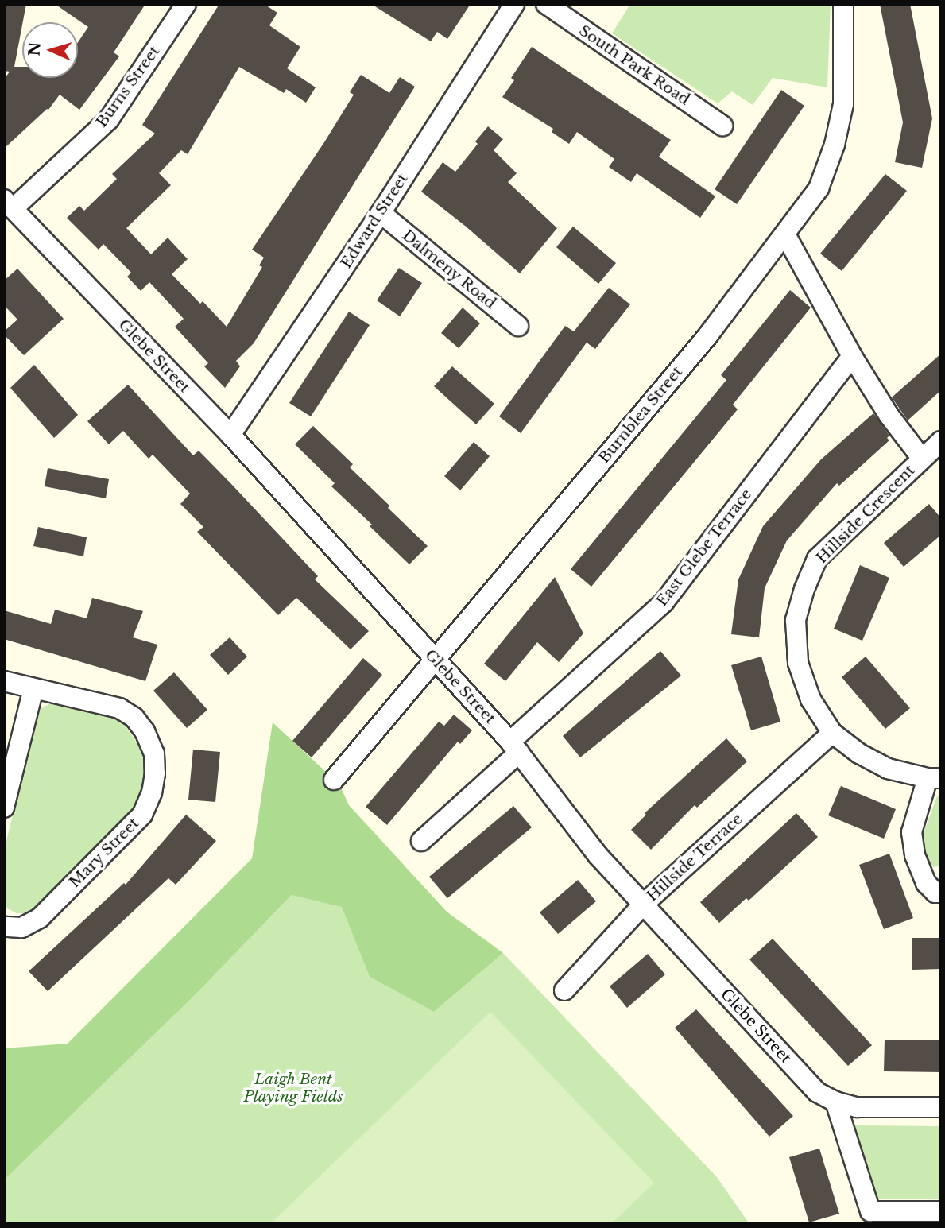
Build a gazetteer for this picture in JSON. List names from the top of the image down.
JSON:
{
  "streets": {
    "street": [
      "South Park Road",
      "Burns Street",
      "Edward Street",
      "Dalmeny Road",
      "Glebe Street",
      "Burnblea Street",
      "Hillside Crescent",
      "East Glebe Terrace",
      "Mary Street",
      "Hillside Terrace"
    ]
  },
  "crossings": [
    ["Burns Street", "Glebe Street"],
    ["Edward Street", "Dalmeny Road"],
    ["Edward Street", "Glebe Street"],
    ["Glebe Street", "Burnblea Street"],
    ["Glebe Street", "East Glebe Terrace"],
    ["Glebe Street", "Hillside Terrace"],
    ["Hillside Crescent", "Hillside Terrace"]
  ],
  "parks": ["Laigh Bent Playing Fields"],
  "north": "left"
}
